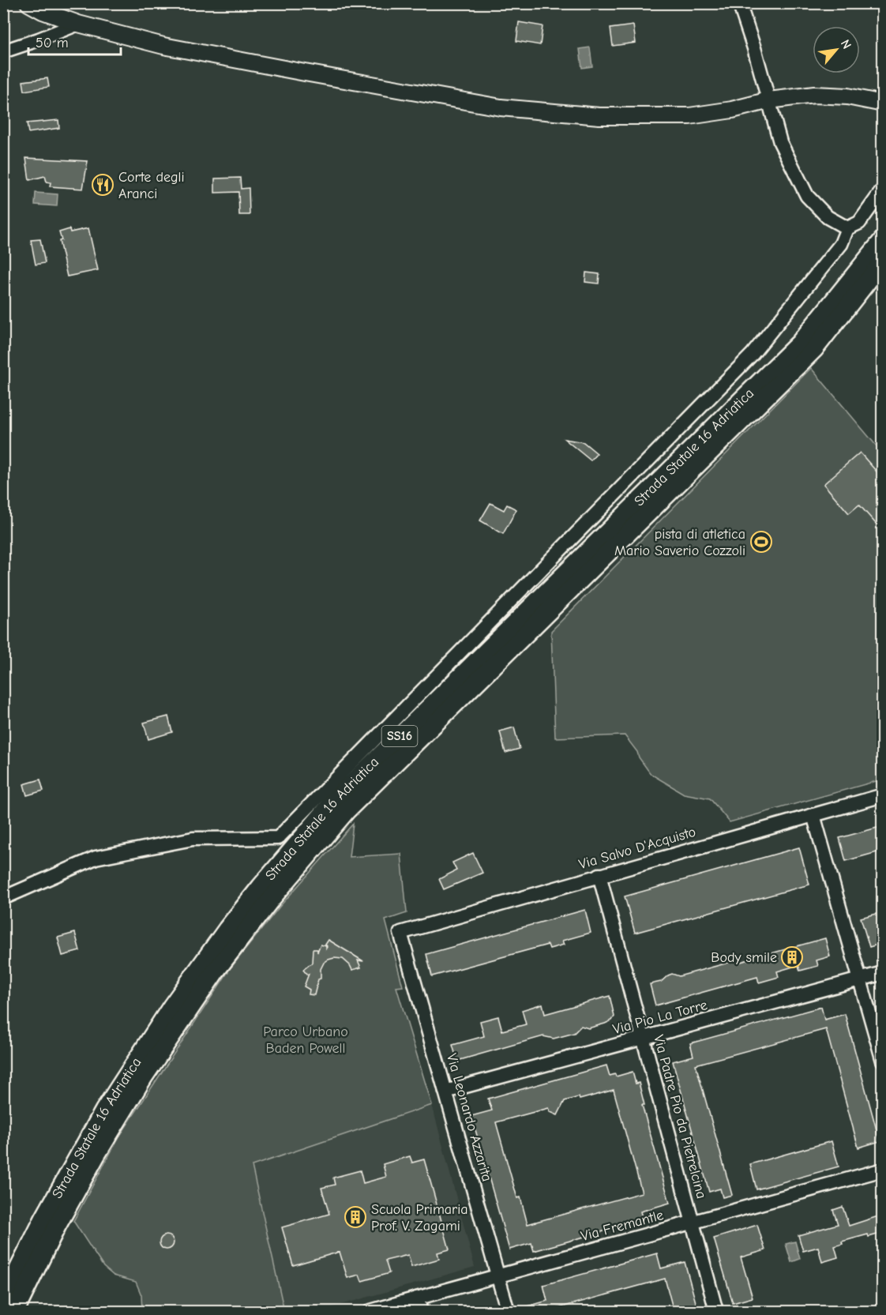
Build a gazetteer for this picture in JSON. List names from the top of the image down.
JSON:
{
  "streets": {
    "highway": ["Strada Statale 16 Adriatica", "SS16"],
    "street": [
      "Via Salvo D'Acquisto",
      "Via Pio La Torre",
      "Via Padre Pio da Pietrelcina",
      "Via Leonardo Azzarita",
      "Via Fremantle"
    ]
  },
  "crossings": [
    ["Via Salvo D'Acquisto", "Via Padre Pio da Pietrelcina"],
    ["Via Salvo D'Acquisto", "Via Leonardo Azzarita"],
    ["Via Pio La Torre", "Via Padre Pio da Pietrelcina"],
    ["Via Pio La Torre", "Via Leonardo Azzarita"],
    ["Via Padre Pio da Pietrelcina", "Via Fremantle"],
    ["Via Leonardo Azzarita", "Via Fremantle"]
  ],
  "parks": ["Parco Urbano Baden Powell"],
  "places": {
    "restaurant": ["Corte degli Aranci"],
    "sports": ["pista di atletica Mario Saverio Cozzoli"],
    "building": ["Body smile", "Scuola Primaria Prof. V. Zagami"]
  },
  "scale_bar": "50 m",
  "north": "top right"
}
